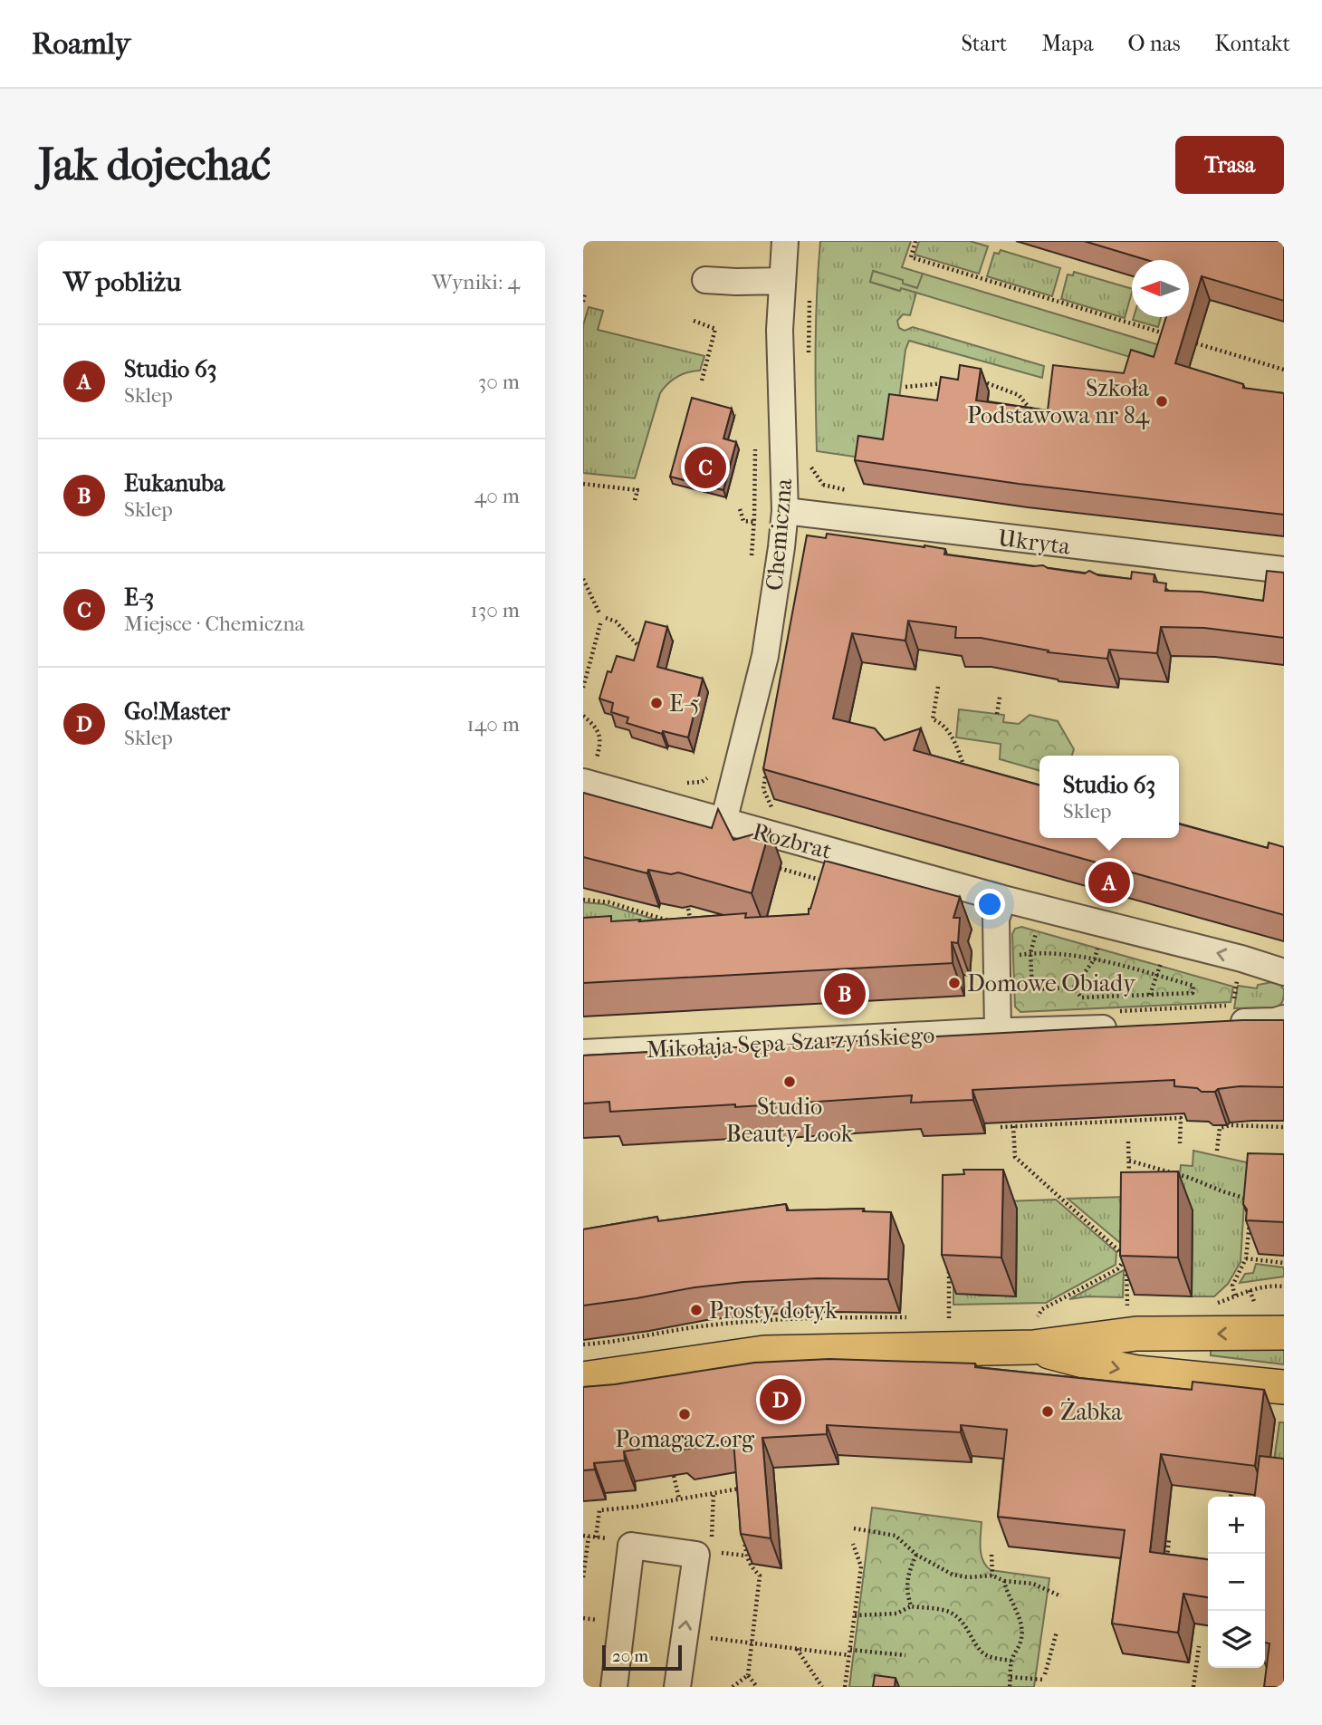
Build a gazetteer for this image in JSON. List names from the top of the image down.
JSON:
{
  "streets": {
    "street": [
      "Chemiczna",
      "Ukryta",
      "Rozbrat",
      "Mikołaja Sępa-Szarzyńskiego"
    ]
  },
  "crossings": [
    ["Chemiczna", "Ukryta"],
    ["Chemiczna", "Rozbrat"]
  ],
  "places": [
    "Szkoła Podstawowa nr 84",
    "E-5",
    "Domowe Obiady",
    "Studio Beauty Look",
    "Prosty dotyk",
    "Żabka",
    "Pomagacz.org"
  ],
  "scale_bar": "20 m",
  "north": "left",
  "page": {
    "header": "Roamly",
    "nav": [
      "Start",
      "Mapa",
      "O nas",
      "Kontakt"
    ],
    "buttons": "Trasa",
    "title": "Jak dojechać",
    "heading": ["W pobliżu", "Wyniki: 4"],
    "list": [
      {
        "mark": "A",
        "name": "Studio 63",
        "note": "Sklep",
        "value": "30 m"
      },
      {
        "mark": "B",
        "name": "Eukanuba",
        "note": "Sklep",
        "value": "40 m"
      },
      {
        "mark": "C",
        "name": "E-3",
        "note": "Miejsce · Chemiczna",
        "value": "130 m"
      },
      {
        "mark": "D",
        "name": "Go!Master",
        "note": "Sklep",
        "value": "140 m"
      }
    ],
    "pins": [
      "C",
      "A",
      "B",
      "D"
    ],
    "popup": ["Studio 63", "Sklep"],
    "map_buttons": ["+", "−"],
    "scale": "20 m"
  }
}
